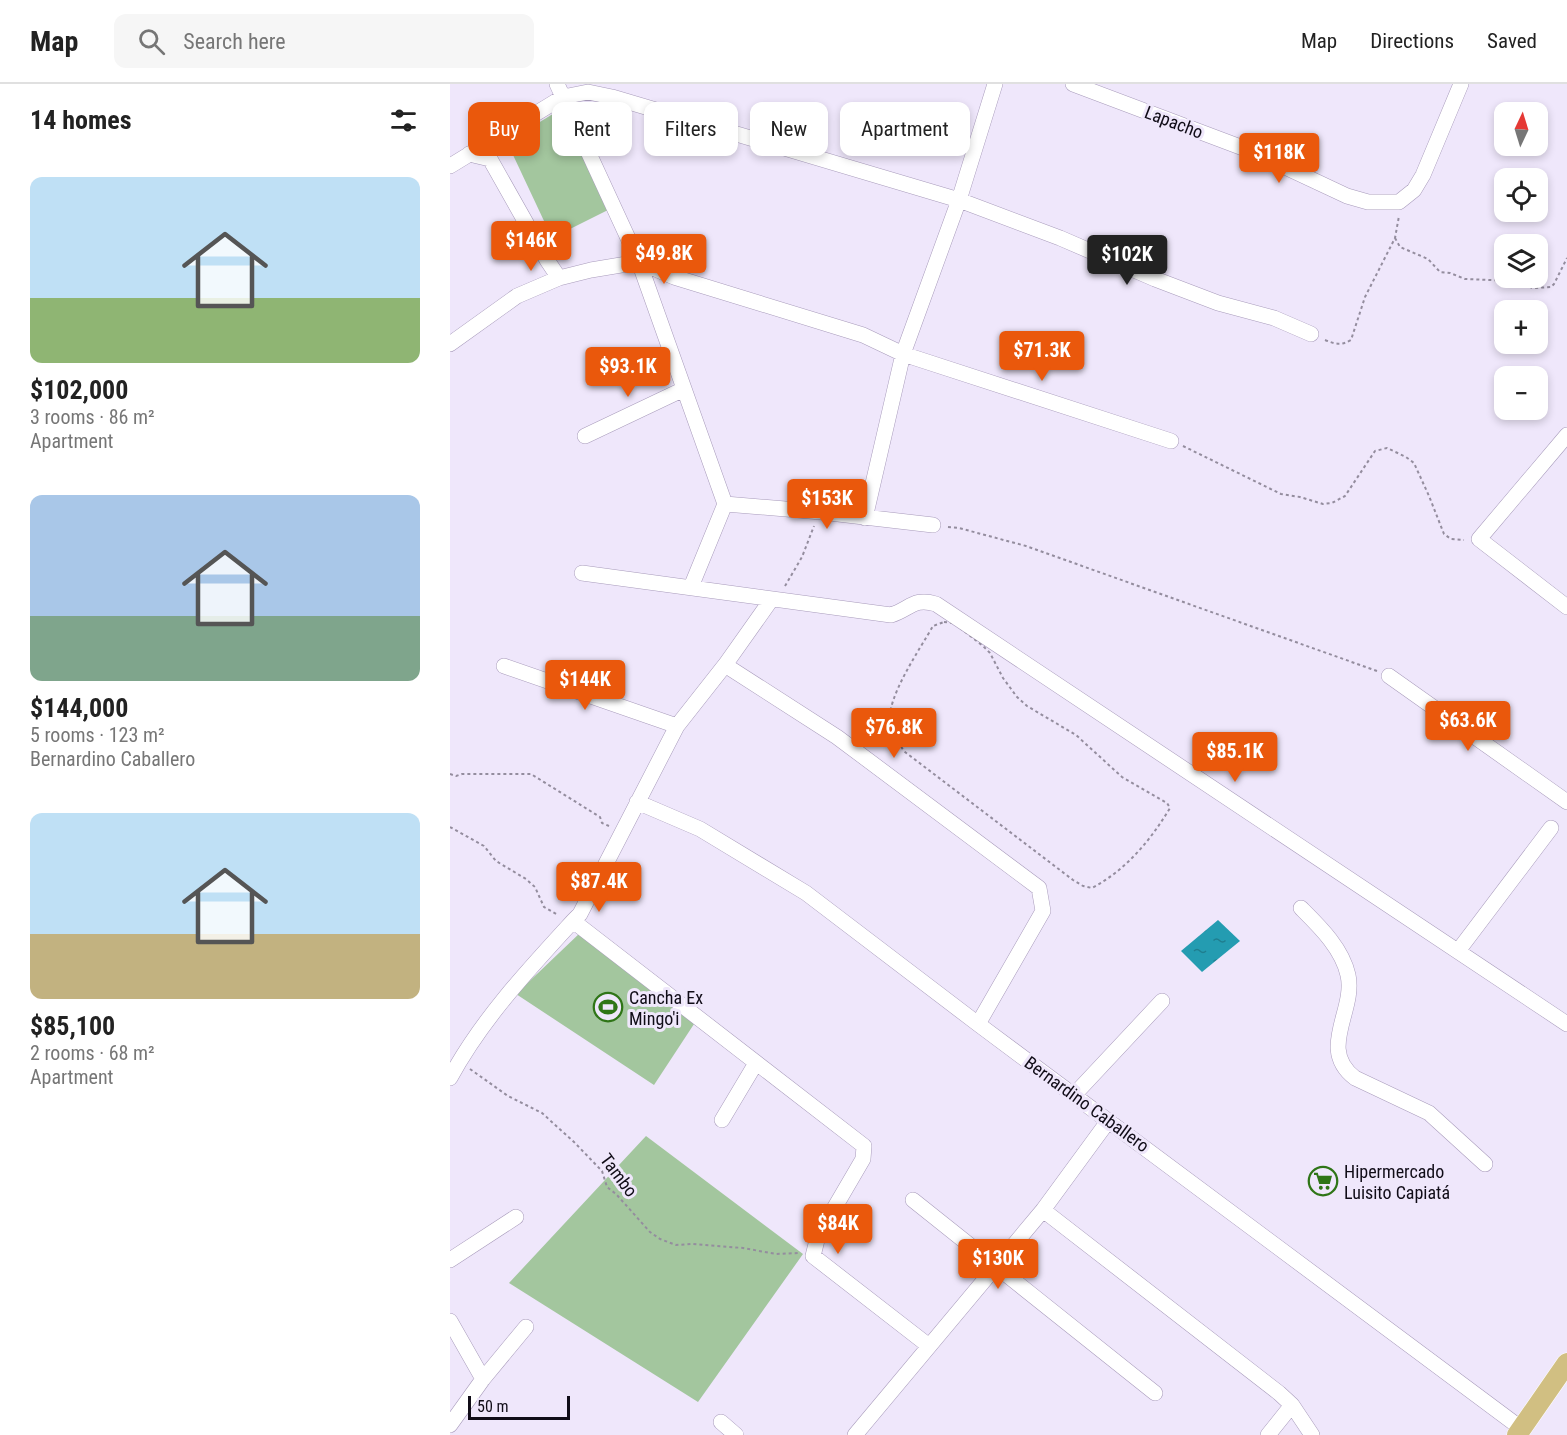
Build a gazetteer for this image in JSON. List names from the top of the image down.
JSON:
{
  "streets": {
    "street": ["Lapacho", "Bernardino Caballero"],
    "path": ["Tambo"]
  },
  "places": {
    "sports": ["Cancha Ex Mingo'i"],
    "supermarket": ["Hipermercado Luisito Capiatá"]
  },
  "scale_bar": "50 m",
  "north": "top",
  "page": {
    "header": "Map",
    "search": "Search here",
    "nav": ["Map", "Directions", "Saved"],
    "heading": "14 homes",
    "map_buttons": ["+", "−"],
    "chip": [
      "Buy",
      "Rent",
      "Filters",
      "New",
      "Apartment"
    ],
    "price": [
      "$118K",
      "$146K",
      "$49.8K",
      "$102K",
      "$71.3K",
      "$93.1K",
      "$153K",
      "$144K",
      "$63.6K",
      "$76.8K",
      "$85.1K",
      "$87.4K",
      "$84K",
      "$130K"
    ],
    "list": [
      {
        "name": "$102,000",
        "note": "3 rooms · 86 m² · Apartment"
      },
      {
        "name": "$144,000",
        "note": "5 rooms · 123 m² · Bernardino Caballero"
      },
      {
        "name": "$85,100",
        "note": "2 rooms · 68 m² · Apartment"
      }
    ],
    "scale": "50 m"
  }
}
